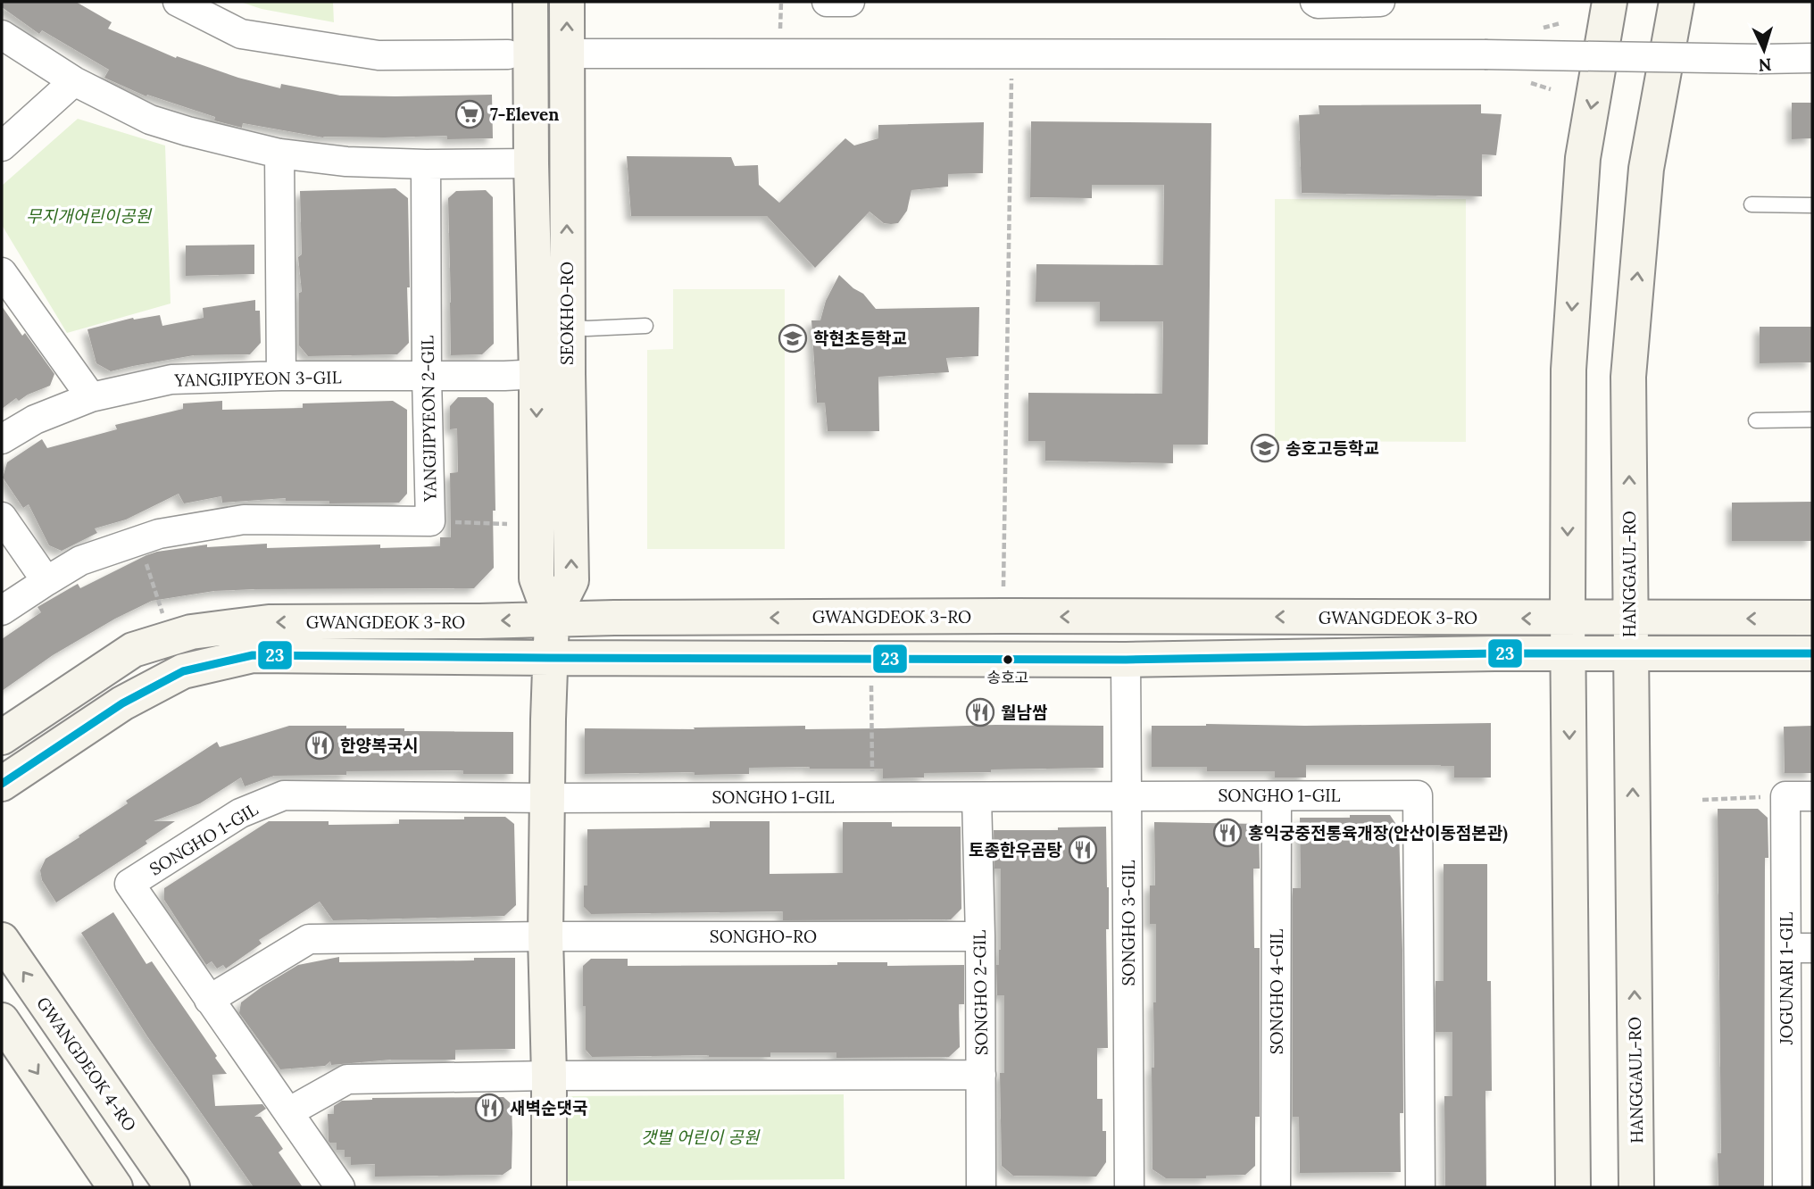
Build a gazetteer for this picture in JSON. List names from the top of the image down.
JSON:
{
  "streets": {
    "main road": [
      "SEOKHO-RO",
      "HANGGAUL-RO",
      "GWANGDEOK 3-RO",
      "GWANGDEOK 4-RO"
    ],
    "street": [
      "YANGJIPYEON 3-GIL",
      "YANGJIPYEON 2-GIL",
      "SONGHO 1-GIL",
      "SONGHO 3-GIL",
      "SONGHO-RO",
      "JOGUNARI 1-GIL",
      "SONGHO 4-GIL",
      "SONGHO 2-GIL"
    ]
  },
  "crossings": [
    ["SEOKHO-RO", "YANGJIPYEON 3-GIL"],
    ["SEOKHO-RO", "GWANGDEOK 3-RO"],
    ["YANGJIPYEON 3-GIL", "YANGJIPYEON 2-GIL"],
    ["HANGGAUL-RO", "GWANGDEOK 3-RO"],
    ["GWANGDEOK 3-RO", "SONGHO 3-GIL"],
    ["SONGHO 1-GIL", "SONGHO 3-GIL"],
    ["SONGHO 1-GIL", "SONGHO-RO"],
    ["SONGHO 1-GIL", "SONGHO 4-GIL"],
    ["SONGHO 1-GIL", "SONGHO 2-GIL"],
    ["SONGHO-RO", "SONGHO 2-GIL"]
  ],
  "parks": ["무지개어린이공원", "갯벌 어린이 공원"],
  "places": {
    "supermarket": ["7-Eleven"],
    "school or university": ["학현초등학교", "송호고등학교"],
    "other": ["송호고"],
    "restaurant": [
      "월남쌈",
      "한양복국시",
      "홍익궁중전통육개장(안산이동점본관)",
      "토종한우곰탕",
      "새벽순댓국"
    ]
  },
  "lines": ["transit line 23"],
  "north": "bottom"
}
